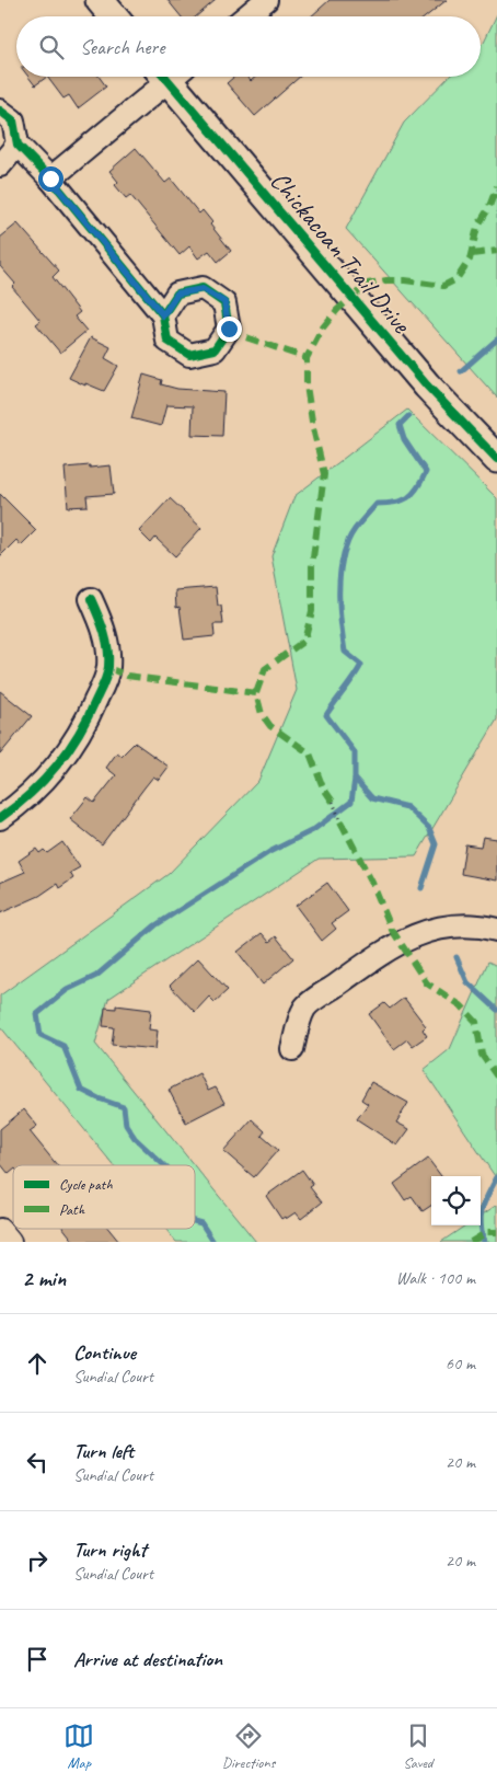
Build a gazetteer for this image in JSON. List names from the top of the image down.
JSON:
{
  "streets": {
    "street": ["Chickacoan Trail Drive"]
  },
  "legend": ["Cycle path", "Path"],
  "page": {
    "search": "Search here",
    "heading": ["2 min", "Walk · 100 m"],
    "list": [
      ["Continue", "Sundial Court", "60 m"],
      ["Turn left", "Sundial Court", "20 m"],
      ["Turn right", "Sundial Court", "20 m"],
      "Arrive at destination"
    ],
    "nav": ["Map", "Directions", "Saved"]
  }
}
